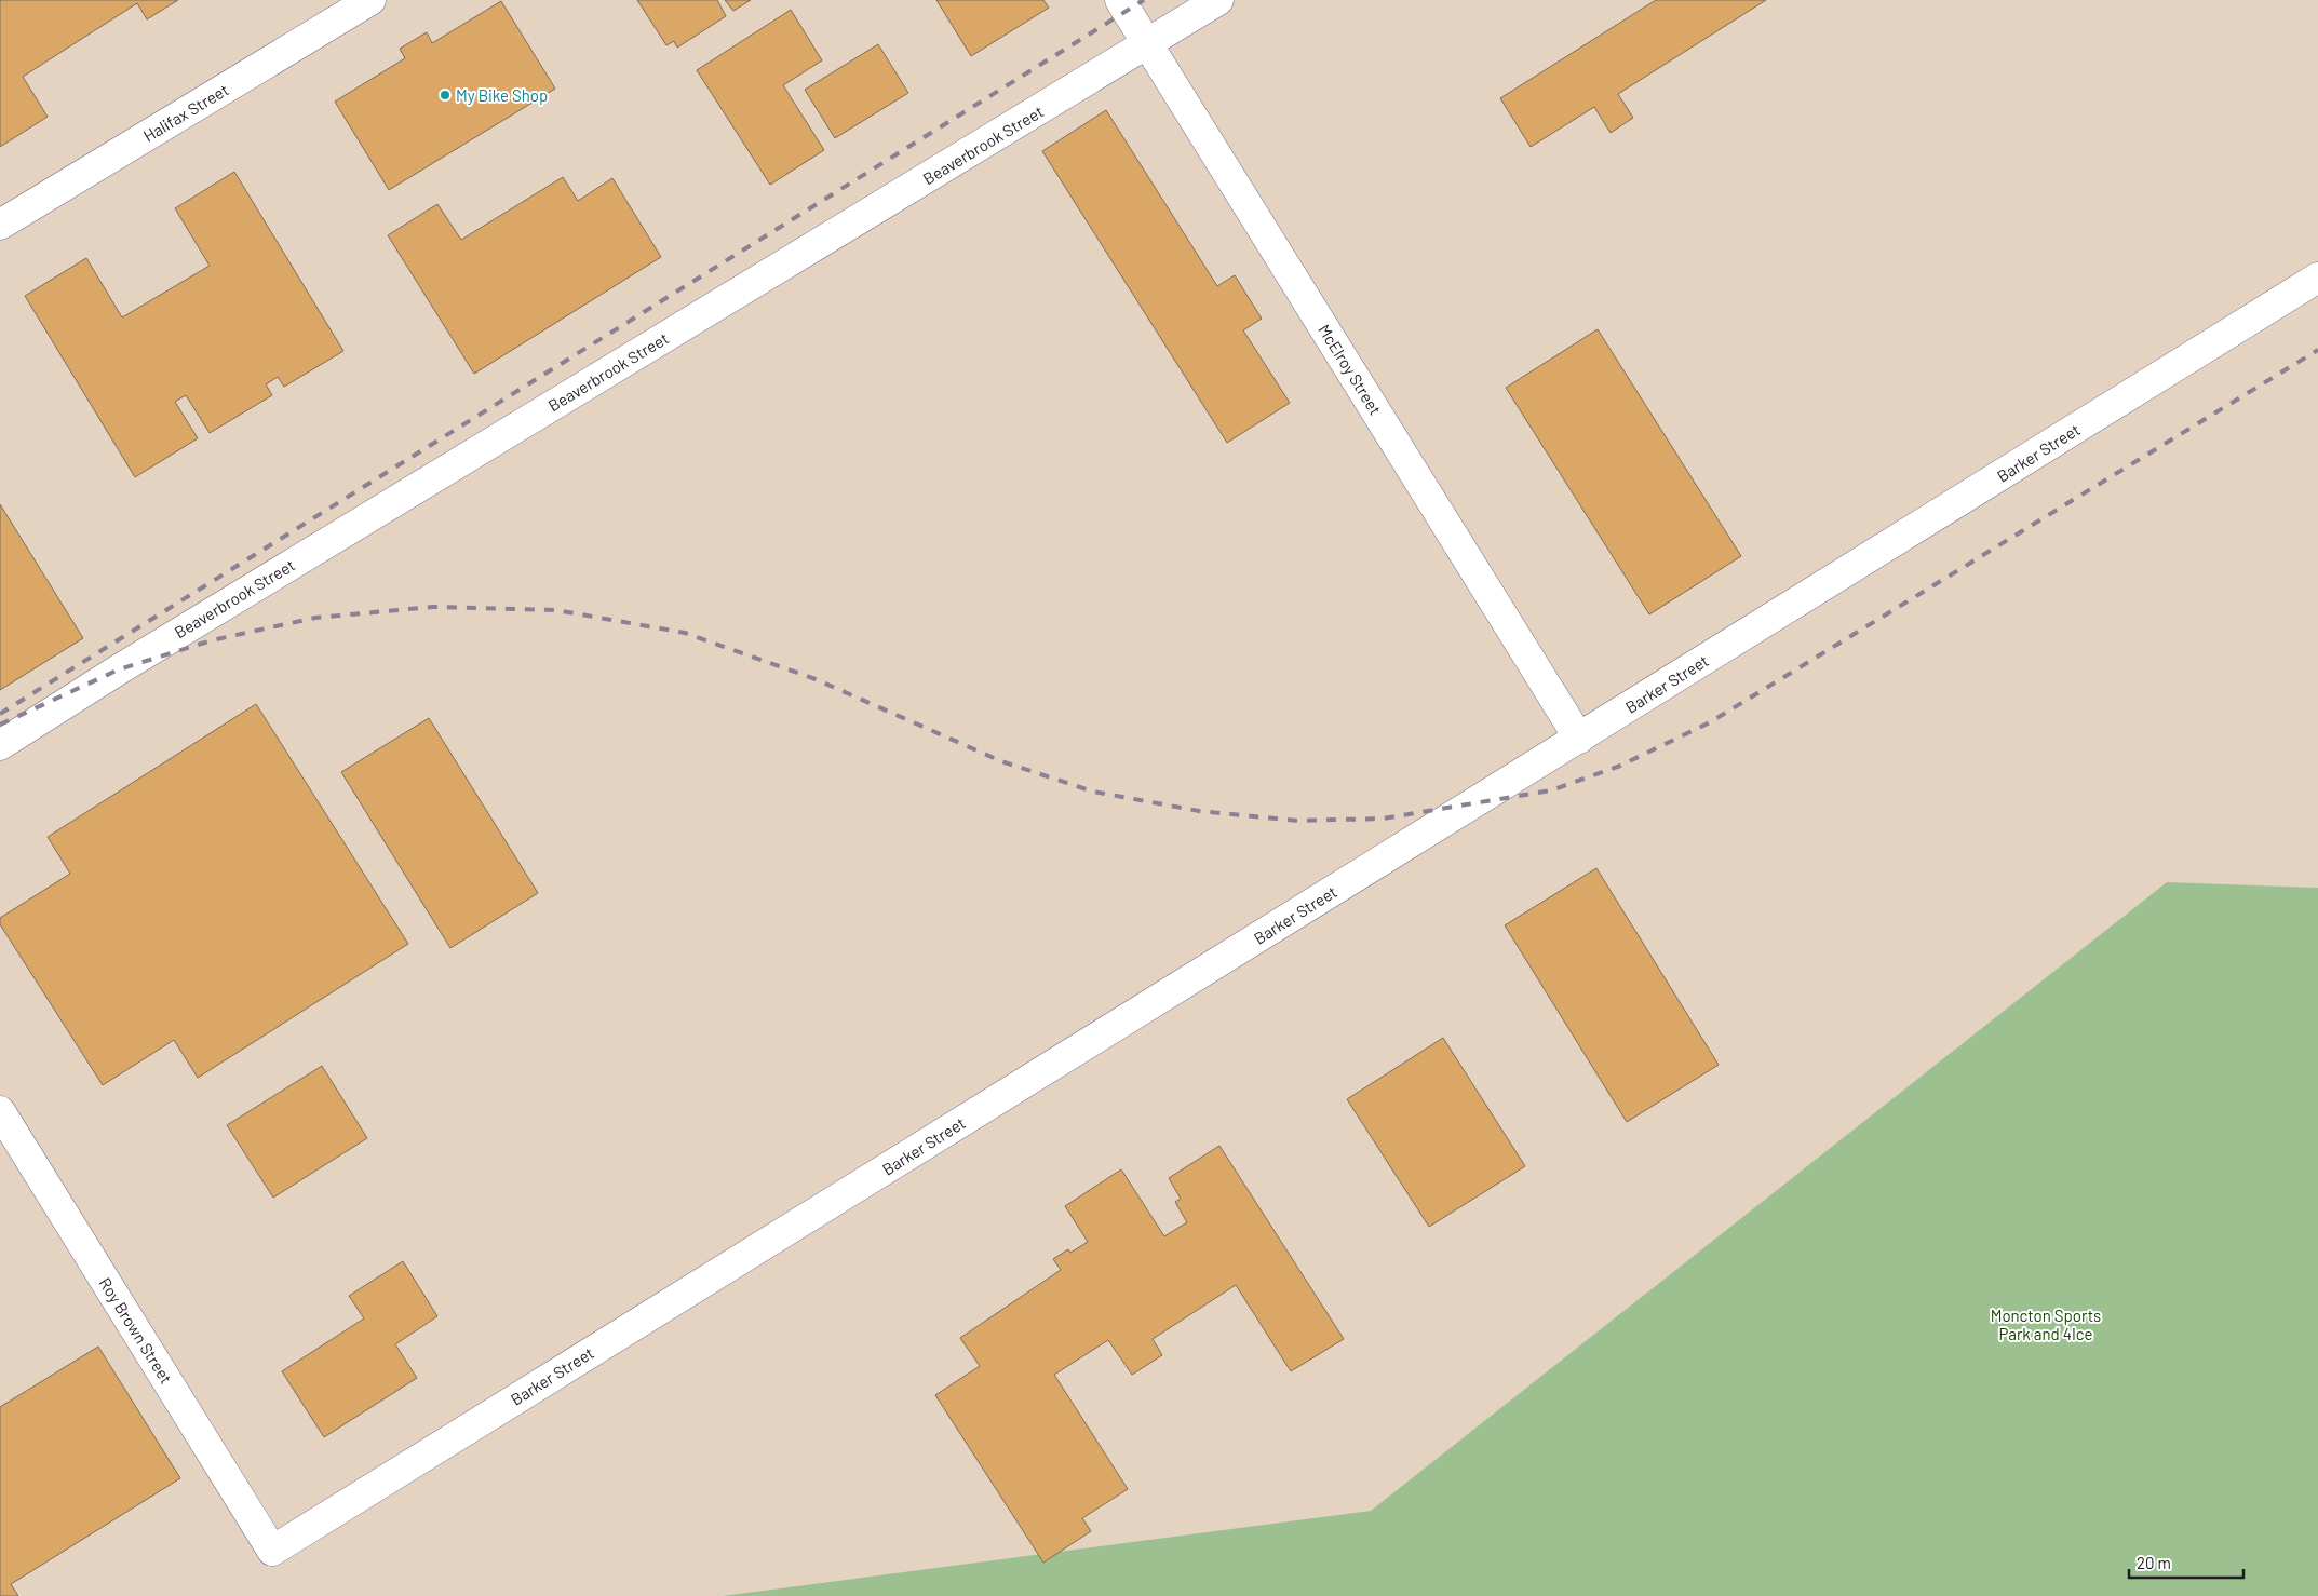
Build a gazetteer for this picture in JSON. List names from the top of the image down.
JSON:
{
  "streets": {
    "street": [
      "Halifax Street",
      "Beaverbrook Street",
      "McElroy Street",
      "Barker Street",
      "Roy Brown Street"
    ]
  },
  "crossings": [
    ["Beaverbrook Street", "McElroy Street"],
    ["McElroy Street", "Barker Street"],
    ["Barker Street", "Roy Brown Street"]
  ],
  "parks": ["Moncton Sports Park and 4Ice"],
  "places": ["My Bike Shop"],
  "scale_bar": "20 m"
}
